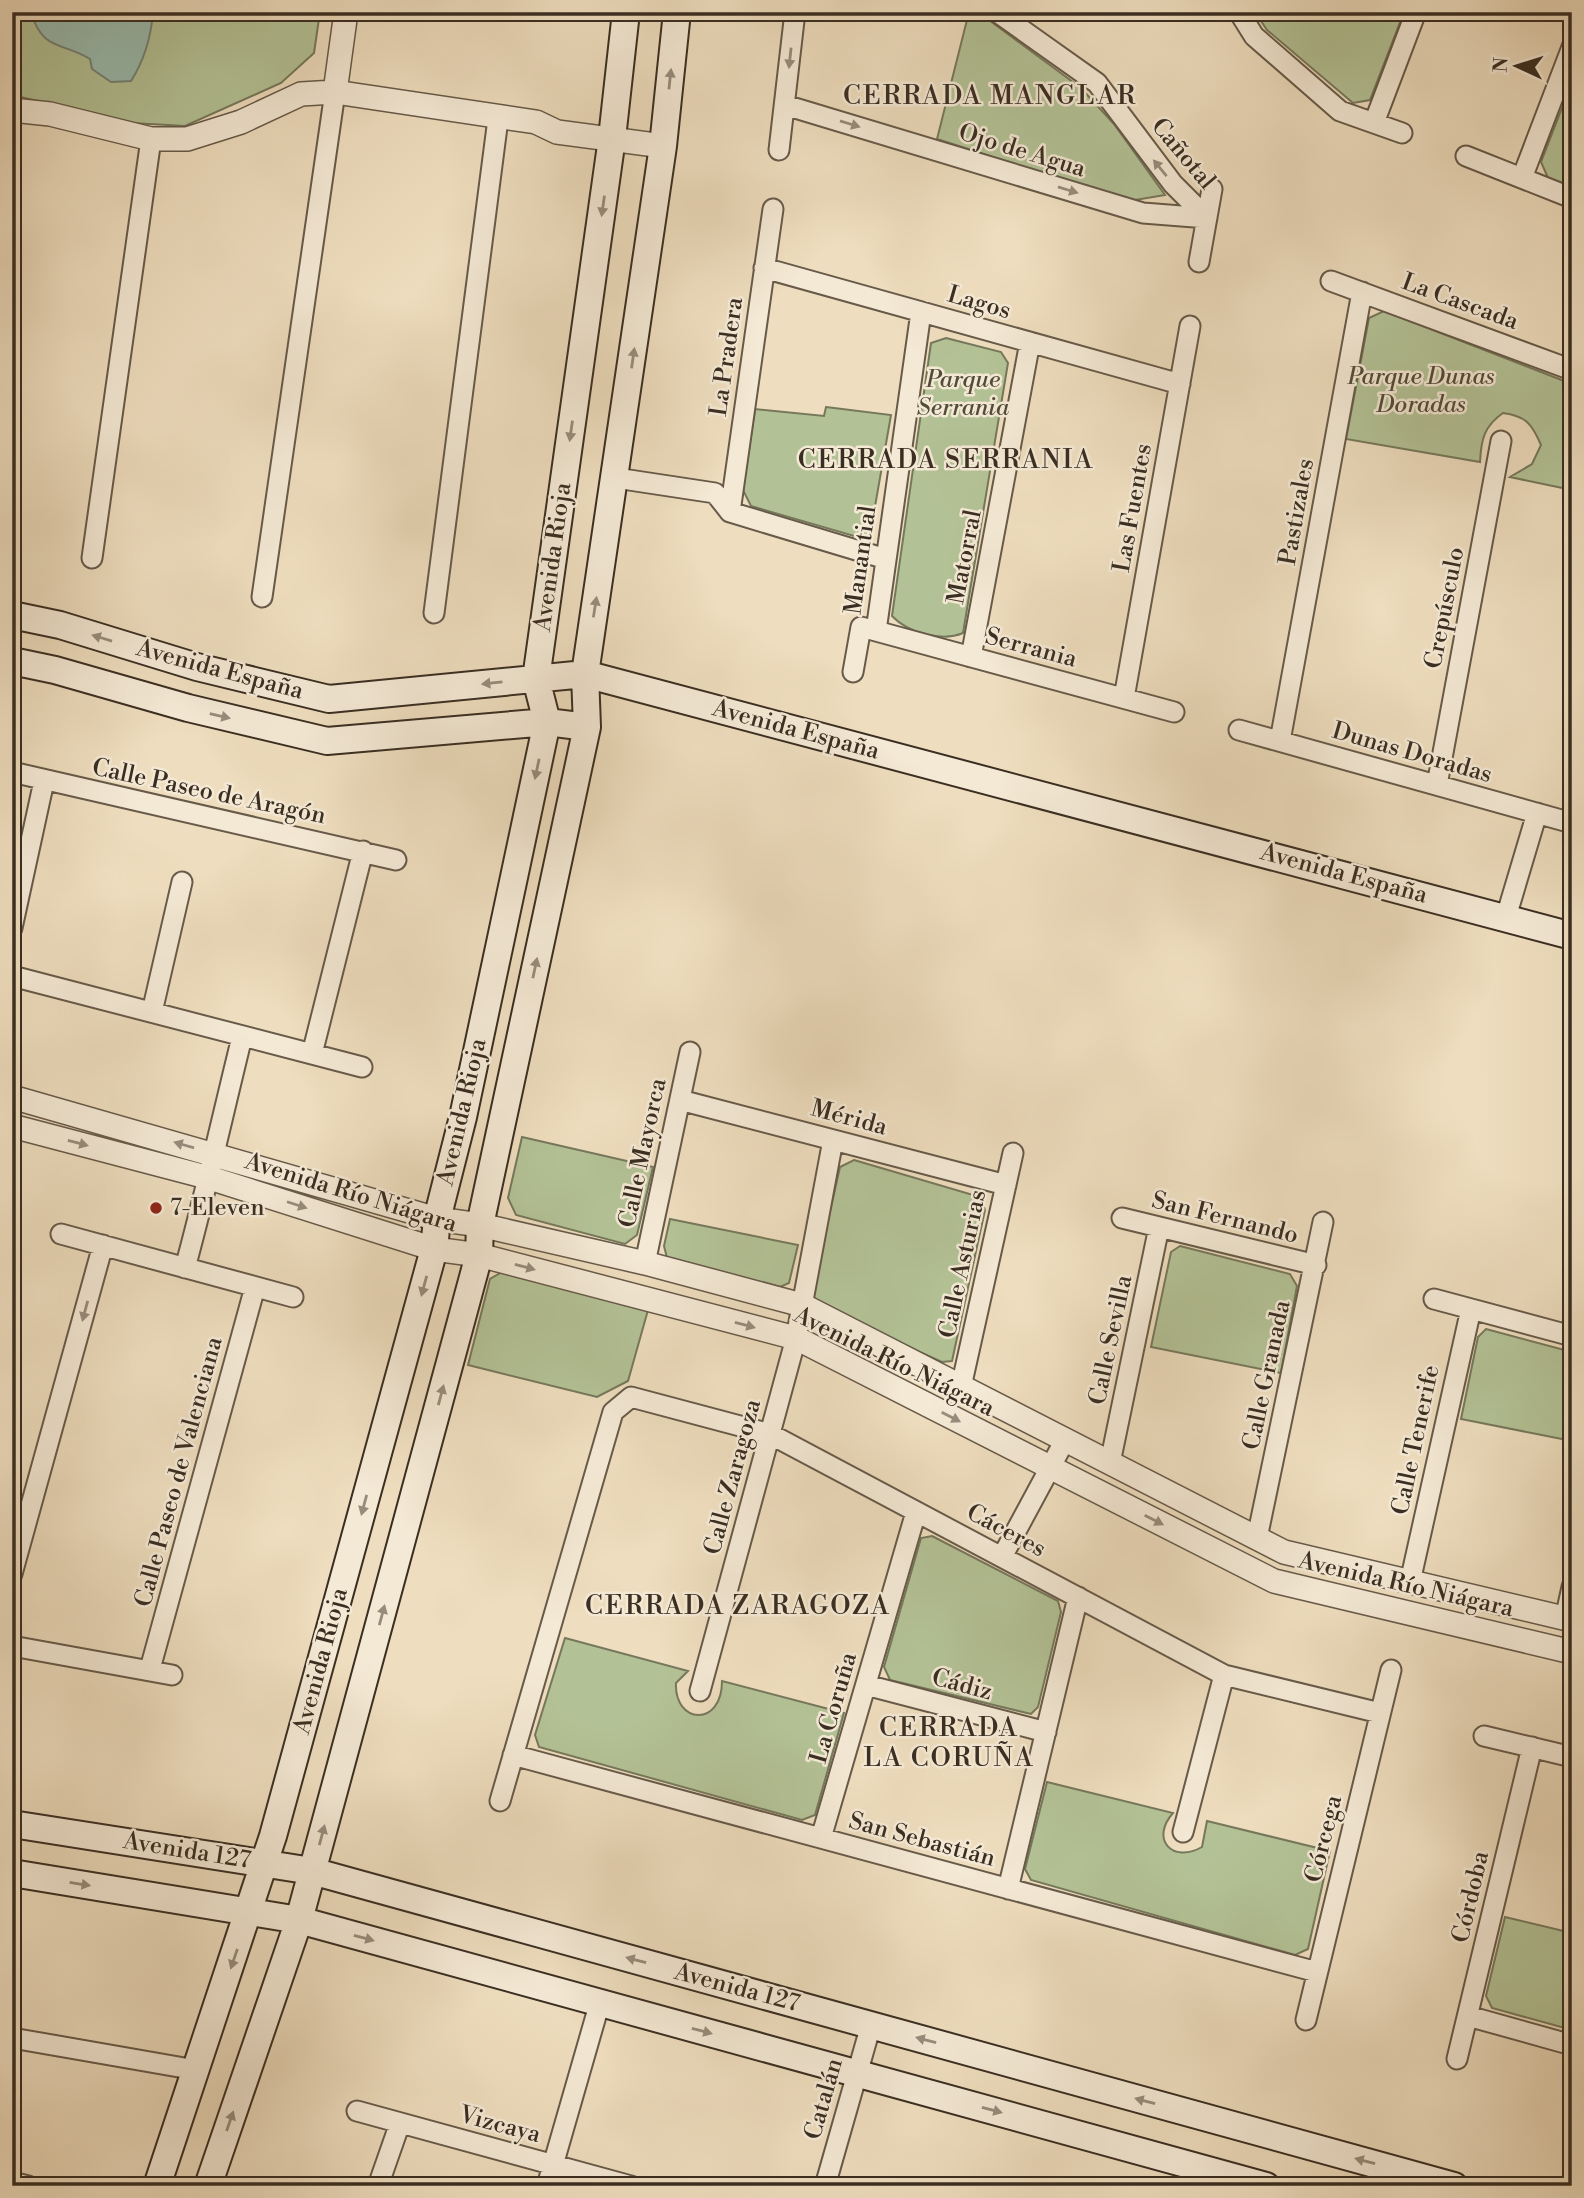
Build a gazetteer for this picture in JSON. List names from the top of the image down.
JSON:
{
  "streets": {
    "main road": ["Avenida Rioja", "Avenida España", "Avenida 127"],
    "street": [
      "Ojo de Agua",
      "Cañotal",
      "La Cascada",
      "Lagos",
      "La Pradera",
      "Las Fuentes",
      "Pastizales",
      "Matorral",
      "Manantial",
      "Crepúsculo",
      "Serrania",
      "Dunas Doradas",
      "Calle Paseo de Aragón",
      "Mérida",
      "Calle Mayorca",
      "Avenida Río Niágara",
      "San Fernando",
      "Calle Asturias",
      "Calle Sevilla",
      "Calle Granada",
      "Calle Tenerife",
      "Calle Paseo de Valenciana",
      "Calle Zaragoza",
      "Cáceres",
      "Cádiz",
      "La Coruña",
      "Córcega",
      "San Sebastián",
      "Córdoba",
      "Catalán",
      "Vizcaya"
    ]
  },
  "crossings": [
    ["Ojo de Agua", "Cañotal"],
    ["La Cascada", "Pastizales"],
    ["Lagos", "La Pradera"],
    ["Lagos", "Las Fuentes"],
    ["Lagos", "Matorral"],
    ["Lagos", "Manantial"],
    ["Las Fuentes", "Serrania"],
    ["Pastizales", "Dunas Doradas"],
    ["Avenida Rioja", "Avenida España"],
    ["Avenida Rioja", "Avenida Río Niágara"],
    ["Avenida Rioja", "Avenida 127"],
    ["Matorral", "Serrania"],
    ["Manantial", "Serrania"],
    ["Crepúsculo", "Dunas Doradas"],
    ["Mérida", "Calle Mayorca"],
    ["Mérida", "Calle Asturias"],
    ["Mérida", "Calle Zaragoza"],
    ["Calle Mayorca", "Avenida Río Niágara"],
    ["Avenida Río Niágara", "Calle Asturias"],
    ["Avenida Río Niágara", "Calle Sevilla"],
    ["Avenida Río Niágara", "Calle Granada"],
    ["Avenida Río Niágara", "Calle Tenerife"],
    ["Avenida Río Niágara", "Calle Zaragoza"],
    ["San Fernando", "Calle Sevilla"],
    ["San Fernando", "Calle Granada"],
    ["Calle Zaragoza", "Cáceres"],
    ["Cáceres", "La Coruña"],
    ["Cáceres", "Córcega"],
    ["Cáceres", "San Sebastián"],
    ["Cádiz", "La Coruña"],
    ["La Coruña", "San Sebastián"],
    ["Córcega", "San Sebastián"],
    ["Avenida 127", "Catalán"]
  ],
  "one_way": ["Ojo de Agua"],
  "districts": [
    "CERRADA MANGLAR",
    "CERRADA SERRANIA",
    "CERRADA ZARAGOZA",
    "CERRADA LA CORUÑA"
  ],
  "parks": ["Parque Dunas Doradas", "Parque Serrania"],
  "places": ["7-Eleven"],
  "north": "left"
}
